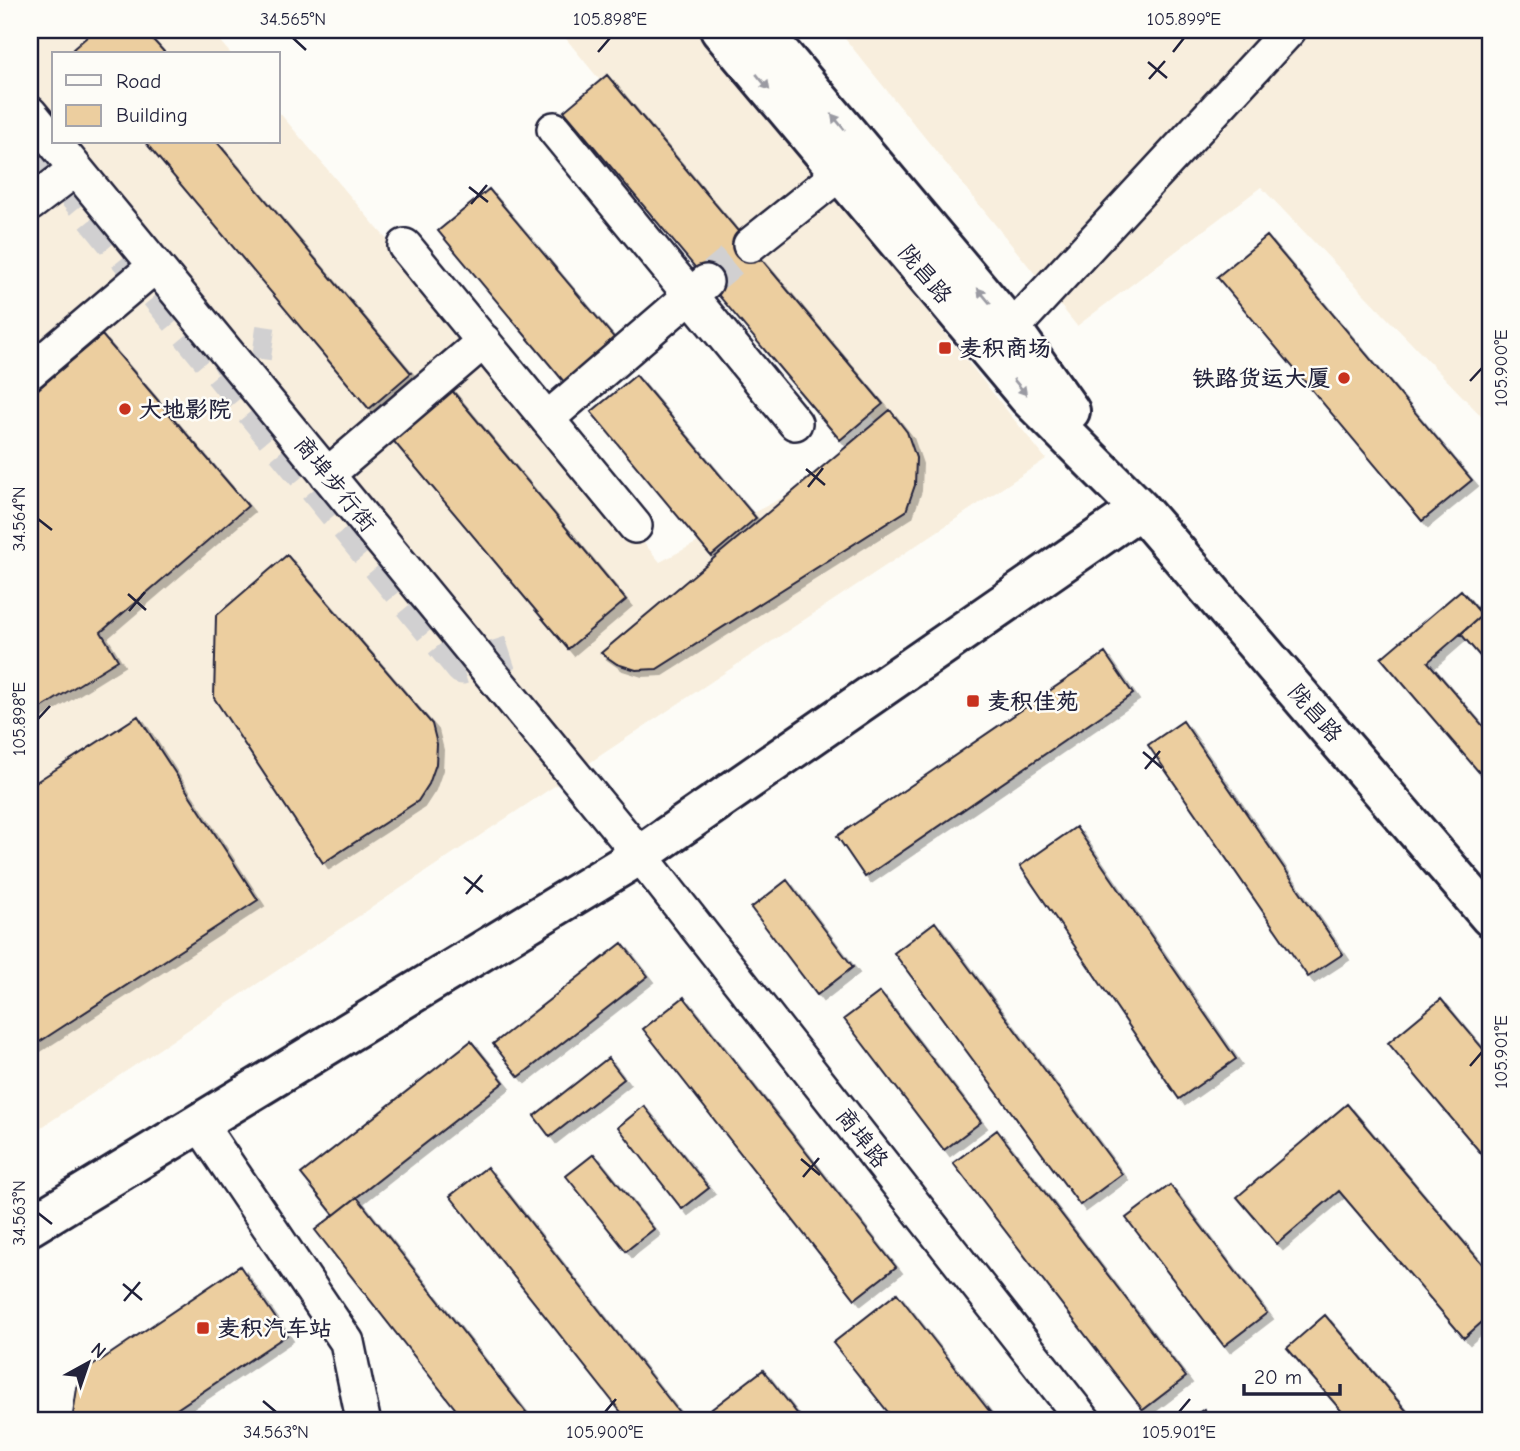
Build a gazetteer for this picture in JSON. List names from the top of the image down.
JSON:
{
  "streets": {
    "main road": ["陇昌路"],
    "street": ["商埠步行街", "商埠路"]
  },
  "crossings": [
    ["商埠步行街", "商埠路"]
  ],
  "places": {
    "transit": ["麦积商场", "麦积佳苑", "麦积汽车站"],
    "other": ["铁路货运大厦", "大地影院"]
  },
  "legend": ["Road", "Building"],
  "scale_bar": "20 m",
  "north": "top right",
  "coordinates": [
    "34.565°N",
    "105.898°E",
    "105.899°E",
    "105.900°E",
    "34.564°N",
    "105.901°E",
    "34.563°N"
  ]
}
